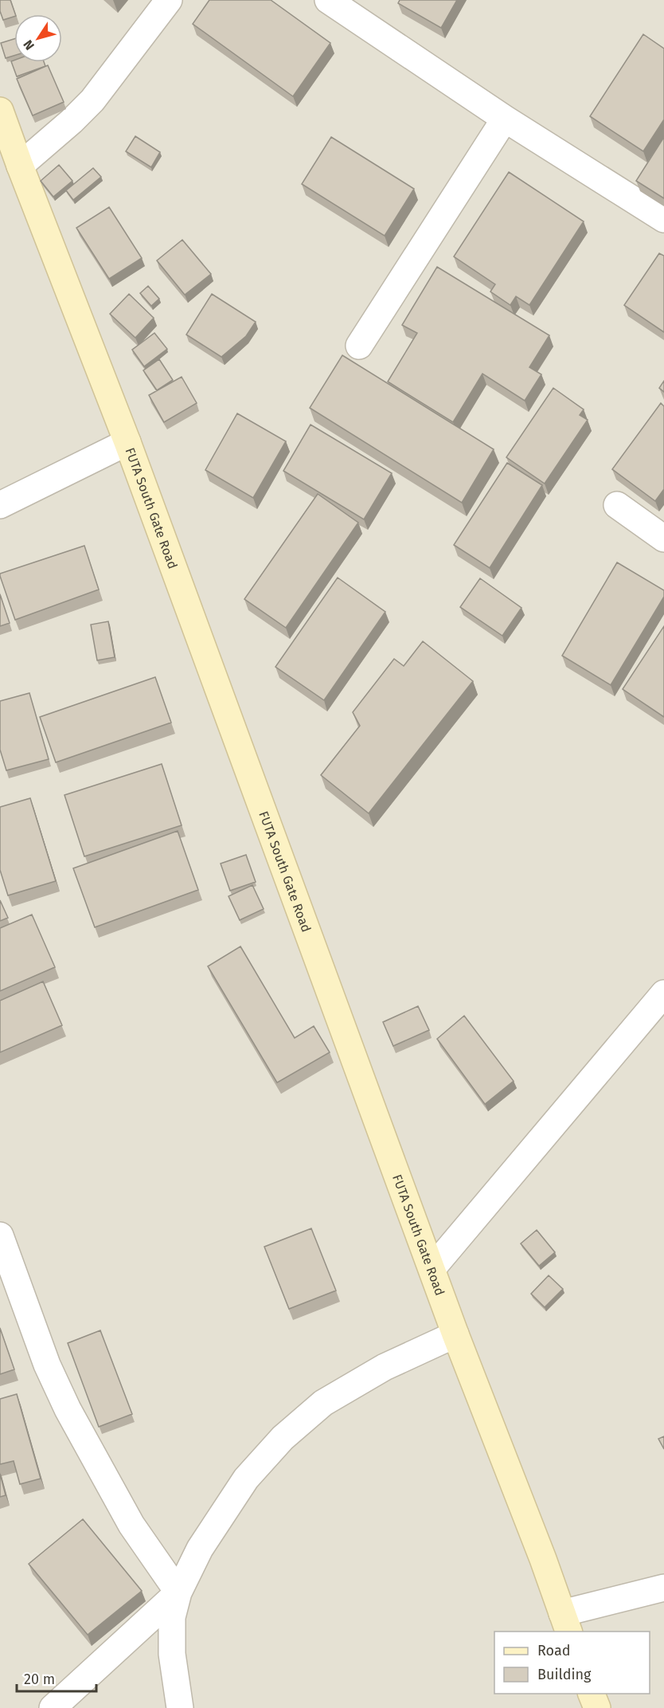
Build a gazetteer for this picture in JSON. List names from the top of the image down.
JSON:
{
  "streets": {
    "main road": ["FUTA South Gate Road"]
  },
  "legend": ["Road", "Building"],
  "scale_bar": "20 m",
  "north": "bottom left"
}
